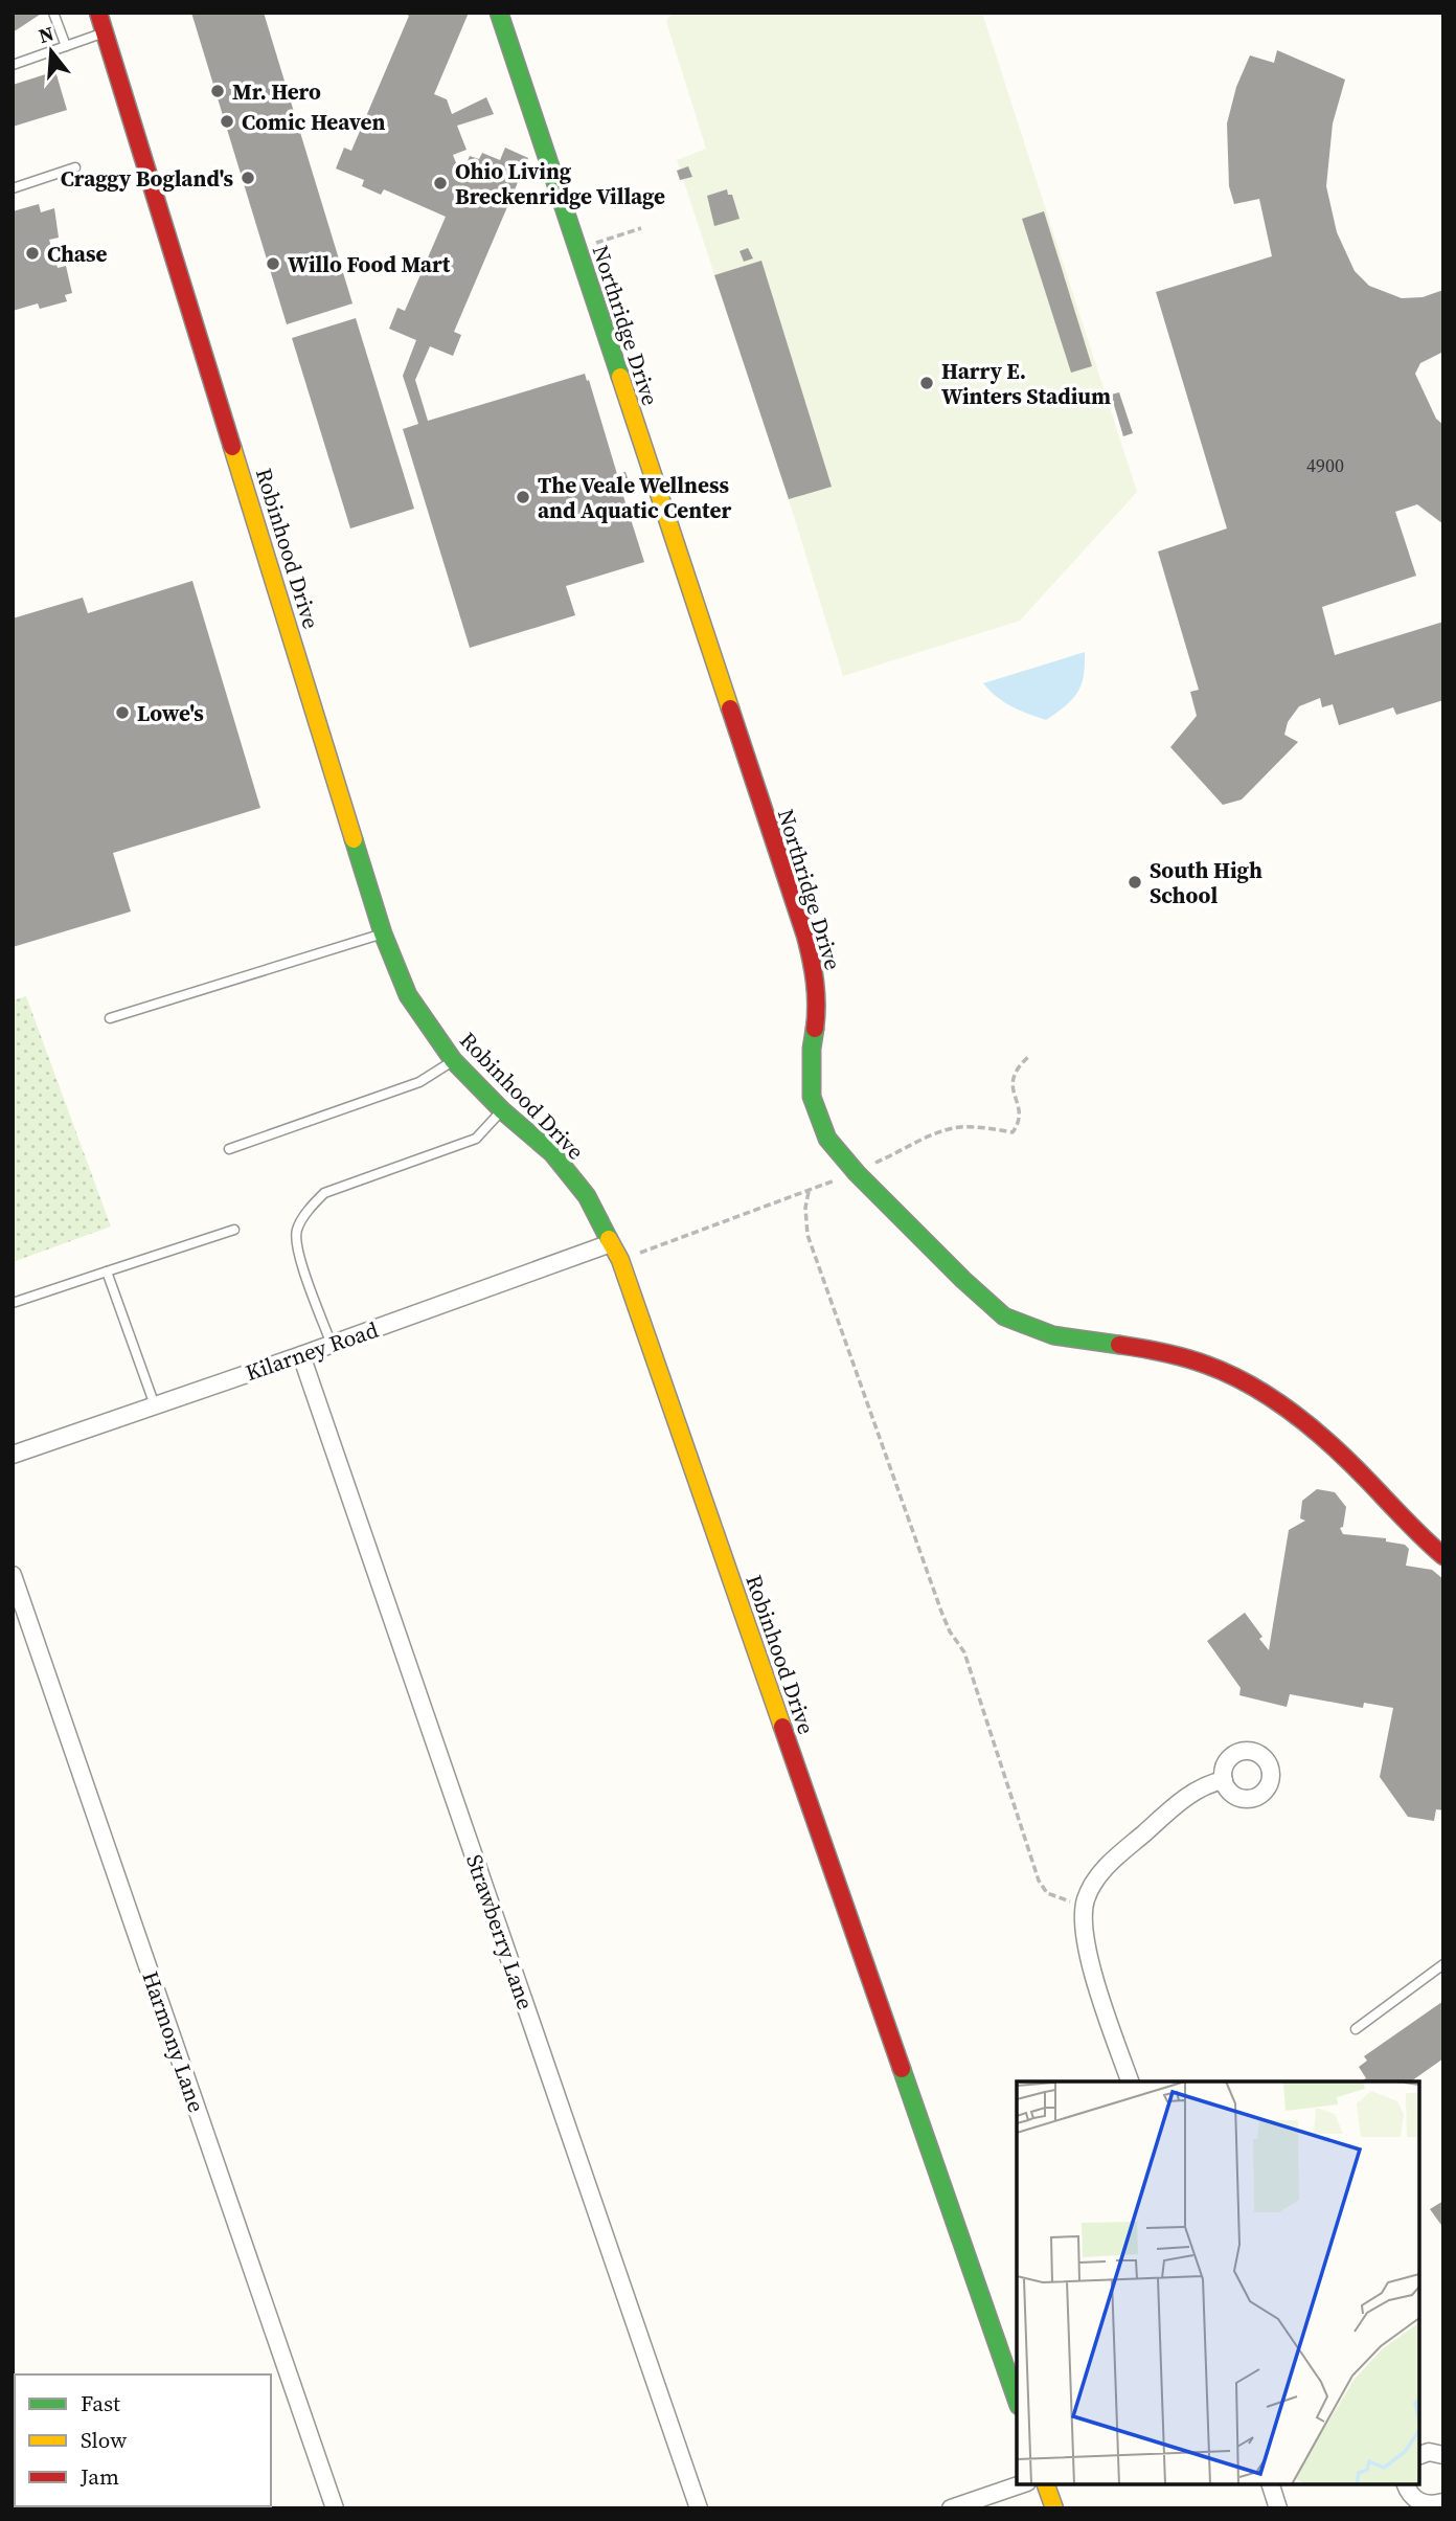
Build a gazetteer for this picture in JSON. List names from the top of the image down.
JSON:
{
  "streets": {
    "street": [
      "Northridge Drive",
      "Robinhood Drive",
      "Kilarney Road",
      "Strawberry Lane",
      "Harmony Lane"
    ]
  },
  "crossings": [
    ["Robinhood Drive", "Kilarney Road"],
    ["Kilarney Road", "Strawberry Lane"]
  ],
  "places": [
    "Mr. Hero",
    "Comic Heaven",
    "Craggy Bogland's",
    "Ohio Living Breckenridge Village",
    "Chase",
    "Willo Food Mart",
    "Harry E. Winters Stadium",
    "The Veale Wellness and Aquatic Center",
    "Lowe's",
    "South High School"
  ],
  "house_numbers": ["4900"],
  "legend": ["Fast", "Slow", "Jam"],
  "north": "top"
}
